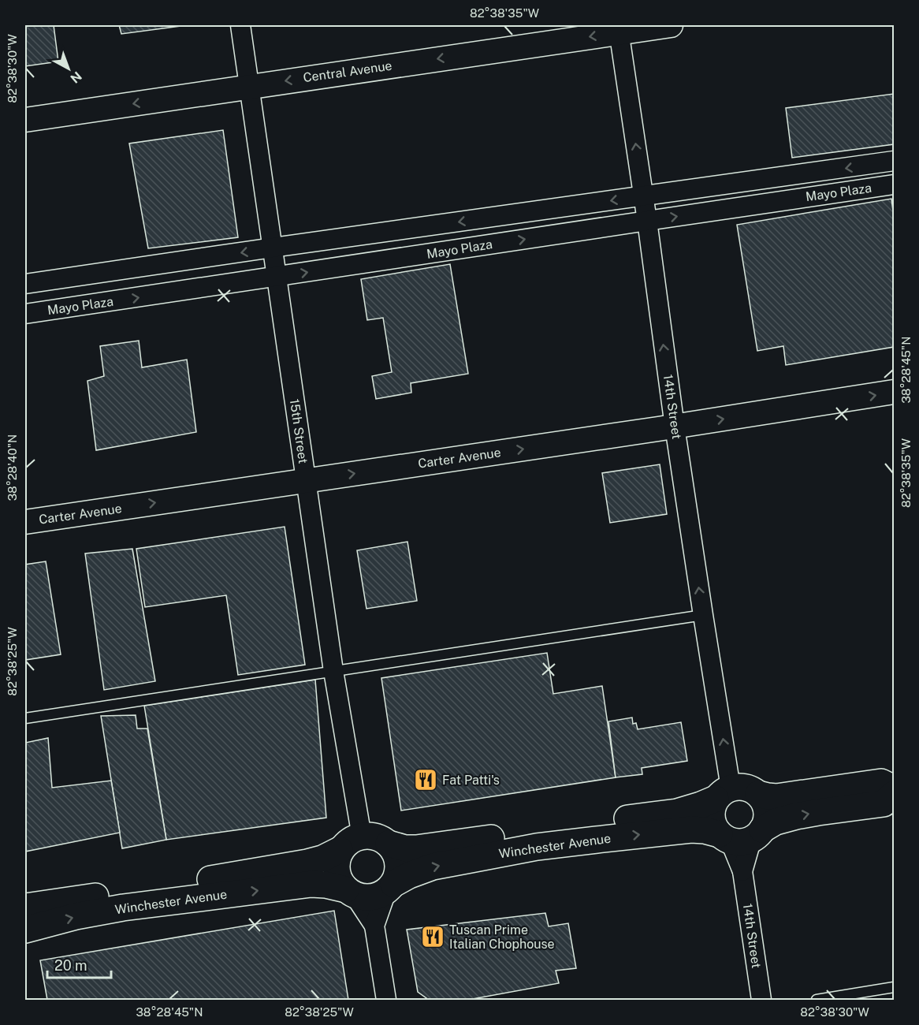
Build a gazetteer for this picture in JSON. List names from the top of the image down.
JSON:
{
  "streets": {
    "main road": ["Winchester Avenue"],
    "street": [
      "Central Avenue",
      "Mayo Plaza",
      "14th Street",
      "15th Street",
      "Carter Avenue"
    ]
  },
  "crossings": [
    ["Central Avenue", "14th Street"],
    ["Central Avenue", "15th Street"],
    ["Mayo Plaza", "14th Street"],
    ["Mayo Plaza", "15th Street"],
    ["14th Street", "Carter Avenue"],
    ["14th Street", "Winchester Avenue"],
    ["15th Street", "Carter Avenue"],
    ["15th Street", "Winchester Avenue"]
  ],
  "one_way": ["Central Avenue", "14th Street", "Carter Avenue"],
  "places": {
    "restaurant": ["Fat Patti's", "Tuscan Prime Italian Chophouse"]
  },
  "scale_bar": "20 m",
  "north": "bottom right",
  "coordinates": [
    "82°38'35\"W",
    "82°38'30\"W",
    "38°28'45\"N",
    "38°28'40\"N",
    "82°38'25\"W"
  ]
}
